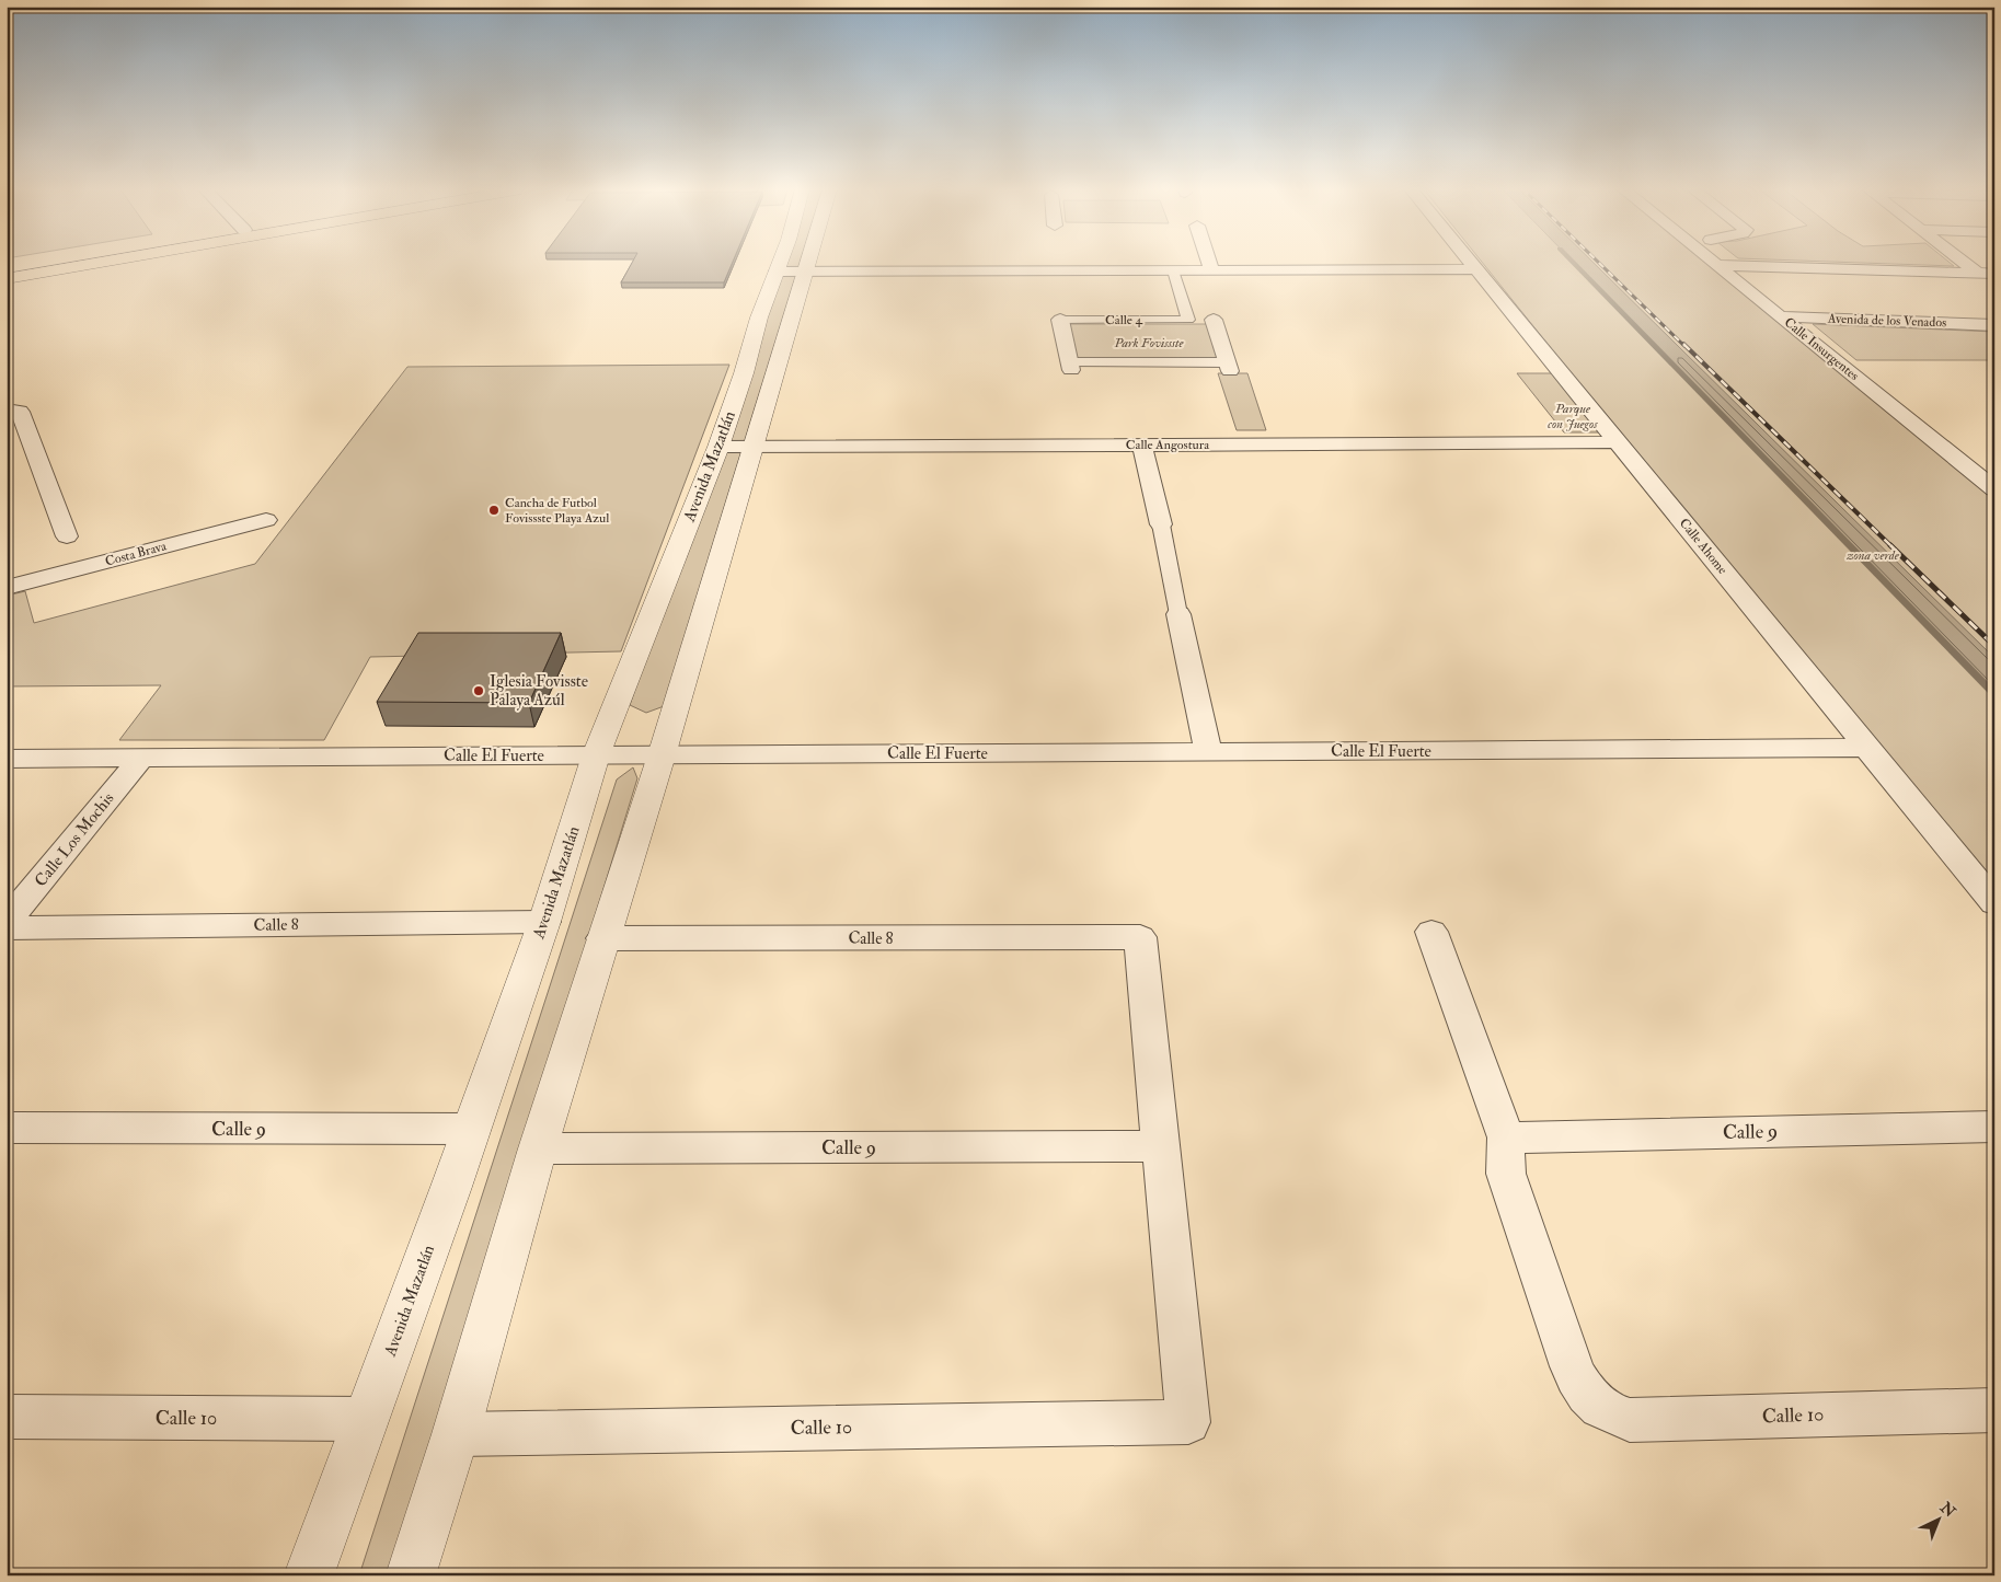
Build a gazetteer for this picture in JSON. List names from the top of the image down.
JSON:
{
  "streets": {
    "street": [
      "Calle 4",
      "Avenida de los Venados",
      "Calle Insurgentes",
      "Calle Angostura",
      "Avenida Mazatlán",
      "Calle Ahome",
      "Costa Brava",
      "Calle El Fuerte",
      "Calle Los Mochis",
      "Calle 8",
      "Calle 9",
      "Calle 10"
    ]
  },
  "crossings": [
    ["Avenida de los Venados", "Calle Insurgentes"],
    ["Calle Angostura", "Avenida Mazatlán"],
    ["Calle Angostura", "Calle Ahome"],
    ["Avenida Mazatlán", "Calle El Fuerte"],
    ["Avenida Mazatlán", "Calle 8"],
    ["Avenida Mazatlán", "Calle 9"],
    ["Avenida Mazatlán", "Calle 10"],
    ["Calle Ahome", "Calle El Fuerte"],
    ["Calle El Fuerte", "Calle Los Mochis"],
    ["Calle 8", "Calle 9"],
    ["Calle 9", "Calle 10"]
  ],
  "parks": ["Park Fovissste", "Parque con Juegos", "zona verde"],
  "places": ["Cancha de Futbol Fovissste Playa Azul", "Iglesia Fovisste Palaya Azúl"],
  "north": "top right"
}
